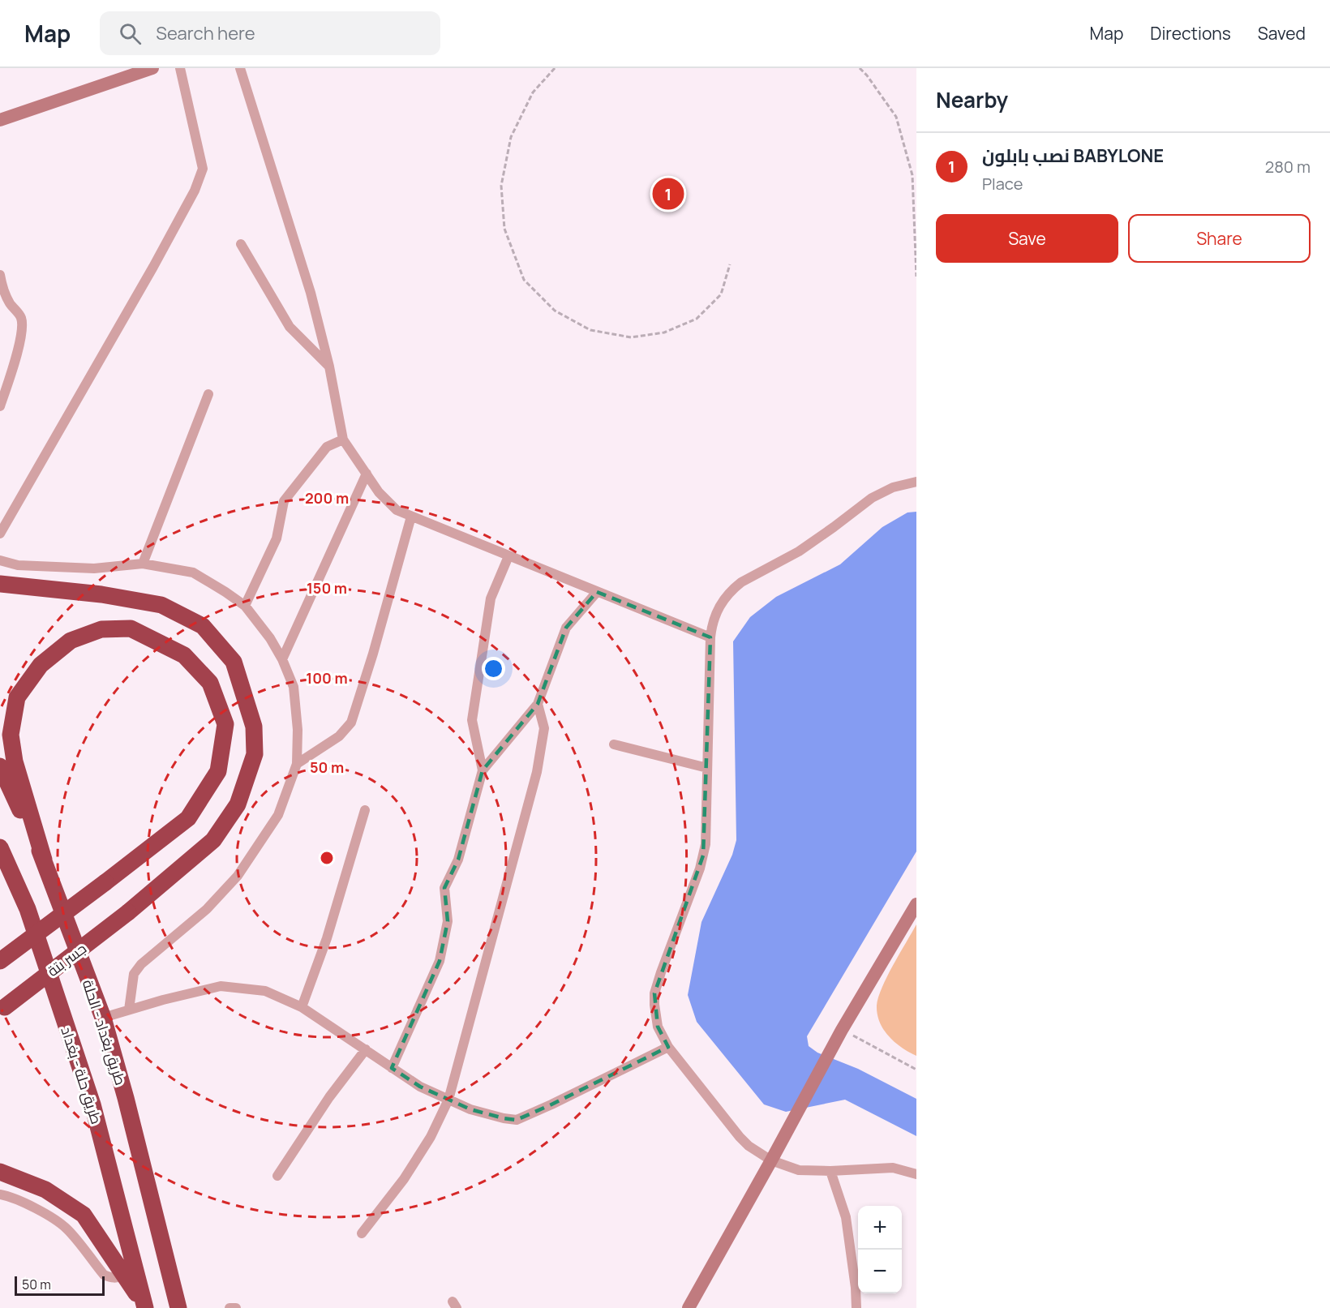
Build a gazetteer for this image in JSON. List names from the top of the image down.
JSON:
{
  "streets": {
    "highway": ["جسر بتة", "طريق بغداد - الحلة", "طريق حلة - بغداد"]
  },
  "scale_bar": "50 m",
  "page": {
    "header": "Map",
    "search": "Search here",
    "nav": ["Map", "Directions", "Saved"],
    "heading": "Nearby",
    "list": [
      {
        "mark": "1",
        "name": "نصب بابلون BABYLONE",
        "note": "Place",
        "value": "280 m"
      }
    ],
    "pins": "1",
    "buttons": ["Save", "Share"],
    "map_buttons": ["+", "−"],
    "scale": "50 m"
  },
  "rings": [
    "200 m",
    "150 m",
    "100 m",
    "50 m"
  ]
}
